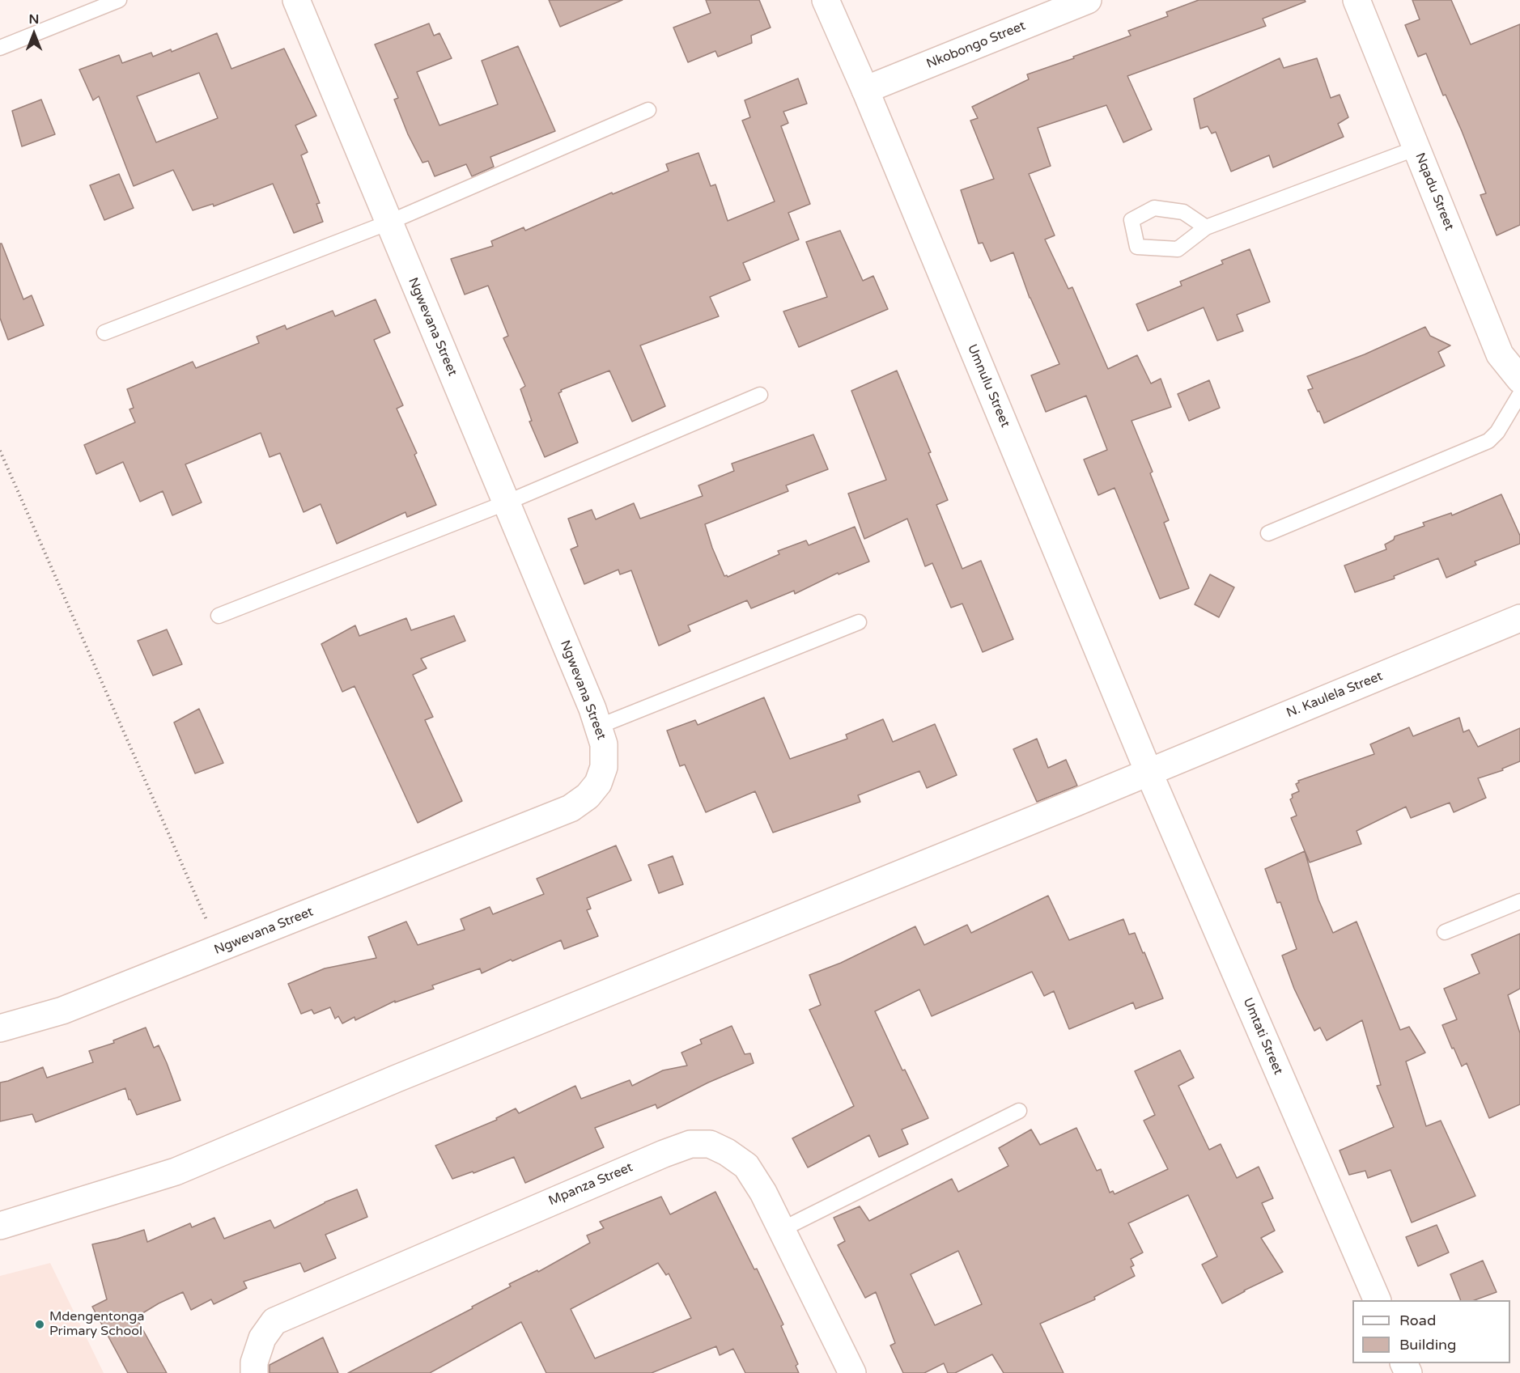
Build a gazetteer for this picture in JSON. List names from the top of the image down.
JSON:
{
  "streets": {
    "street": [
      "Nkobongo Street",
      "Nqadu Street",
      "Ngwevana Street",
      "Umnulu Street",
      "N. Kaulela Street",
      "Umtati Street",
      "Mpanza Street"
    ]
  },
  "crossings": [
    ["Nkobongo Street", "Umnulu Street"],
    ["Umnulu Street", "N. Kaulela Street"],
    ["Umnulu Street", "Umtati Street"],
    ["N. Kaulela Street", "Umtati Street"]
  ],
  "places": ["Mdengentonga Primary School"],
  "legend": ["Road", "Building"],
  "north": "top"
}
